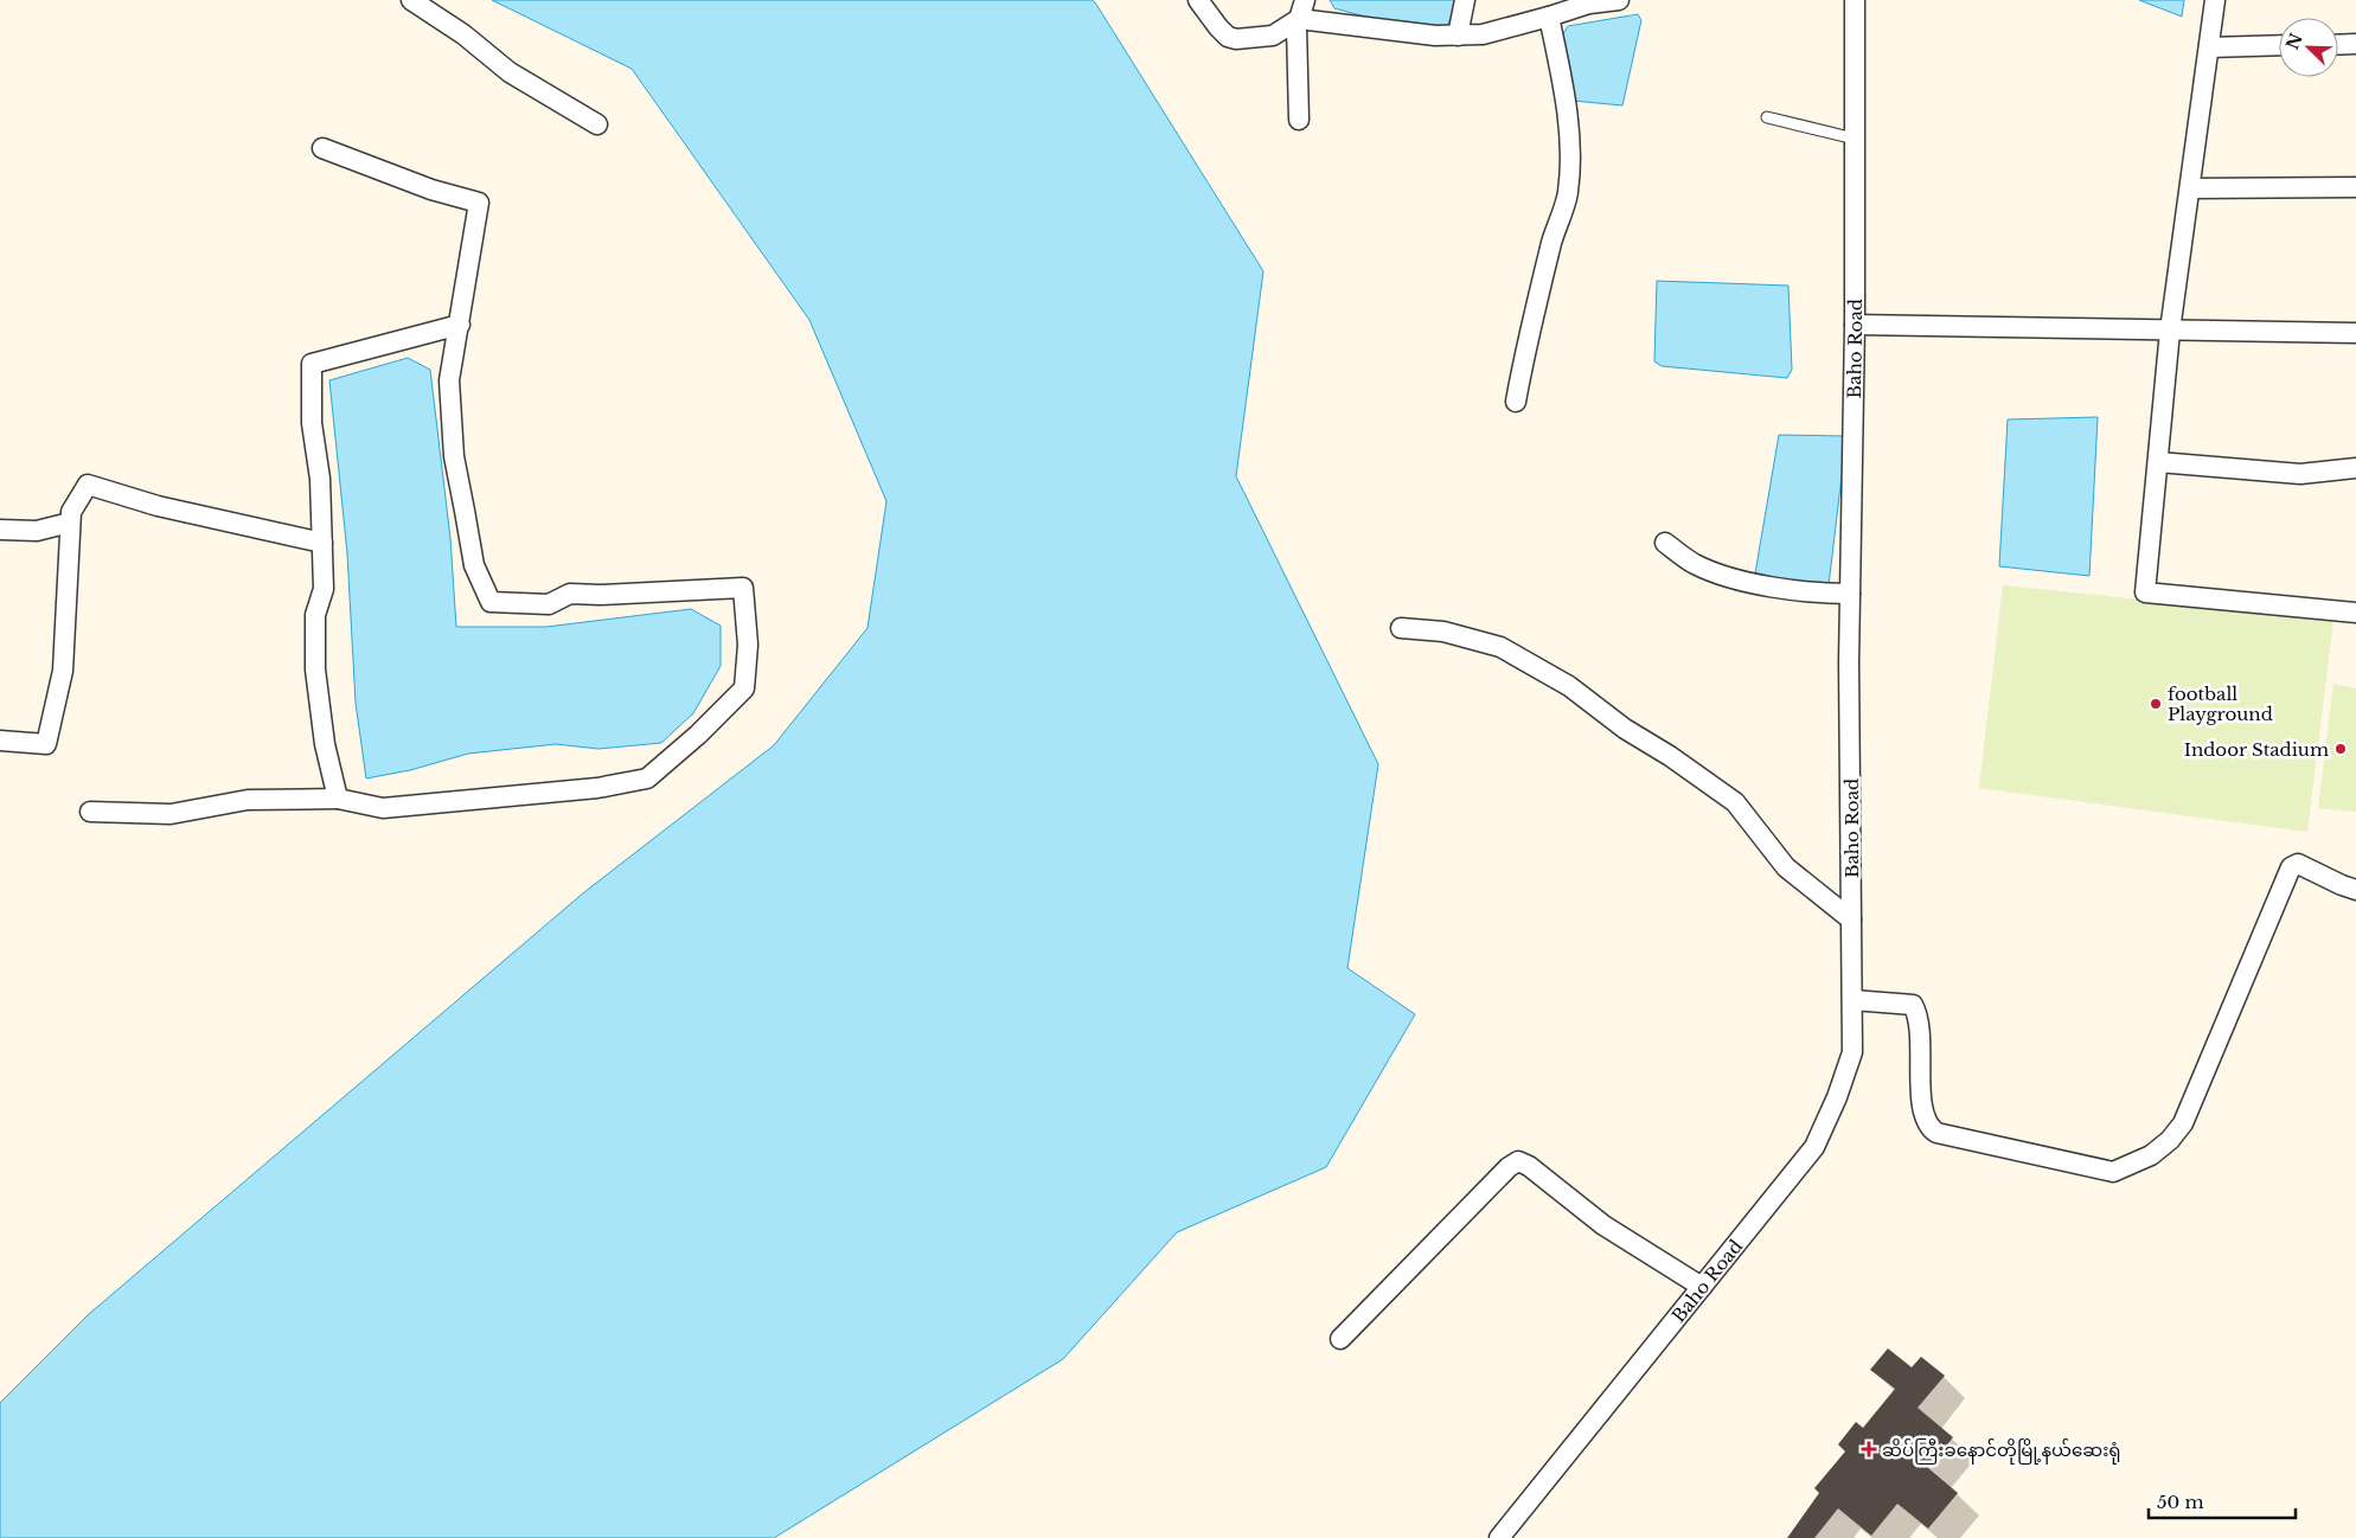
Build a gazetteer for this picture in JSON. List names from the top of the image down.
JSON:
{
  "streets": {
    "street": ["Baho Road"]
  },
  "places": {
    "other": ["football Playground", "Indoor Stadium"],
    "health": ["ဆိပ်ကြီးခနောင်တိုမြို့နယ်ဆေးရုံ"]
  },
  "scale_bar": "50 m",
  "north": "top left"
}
